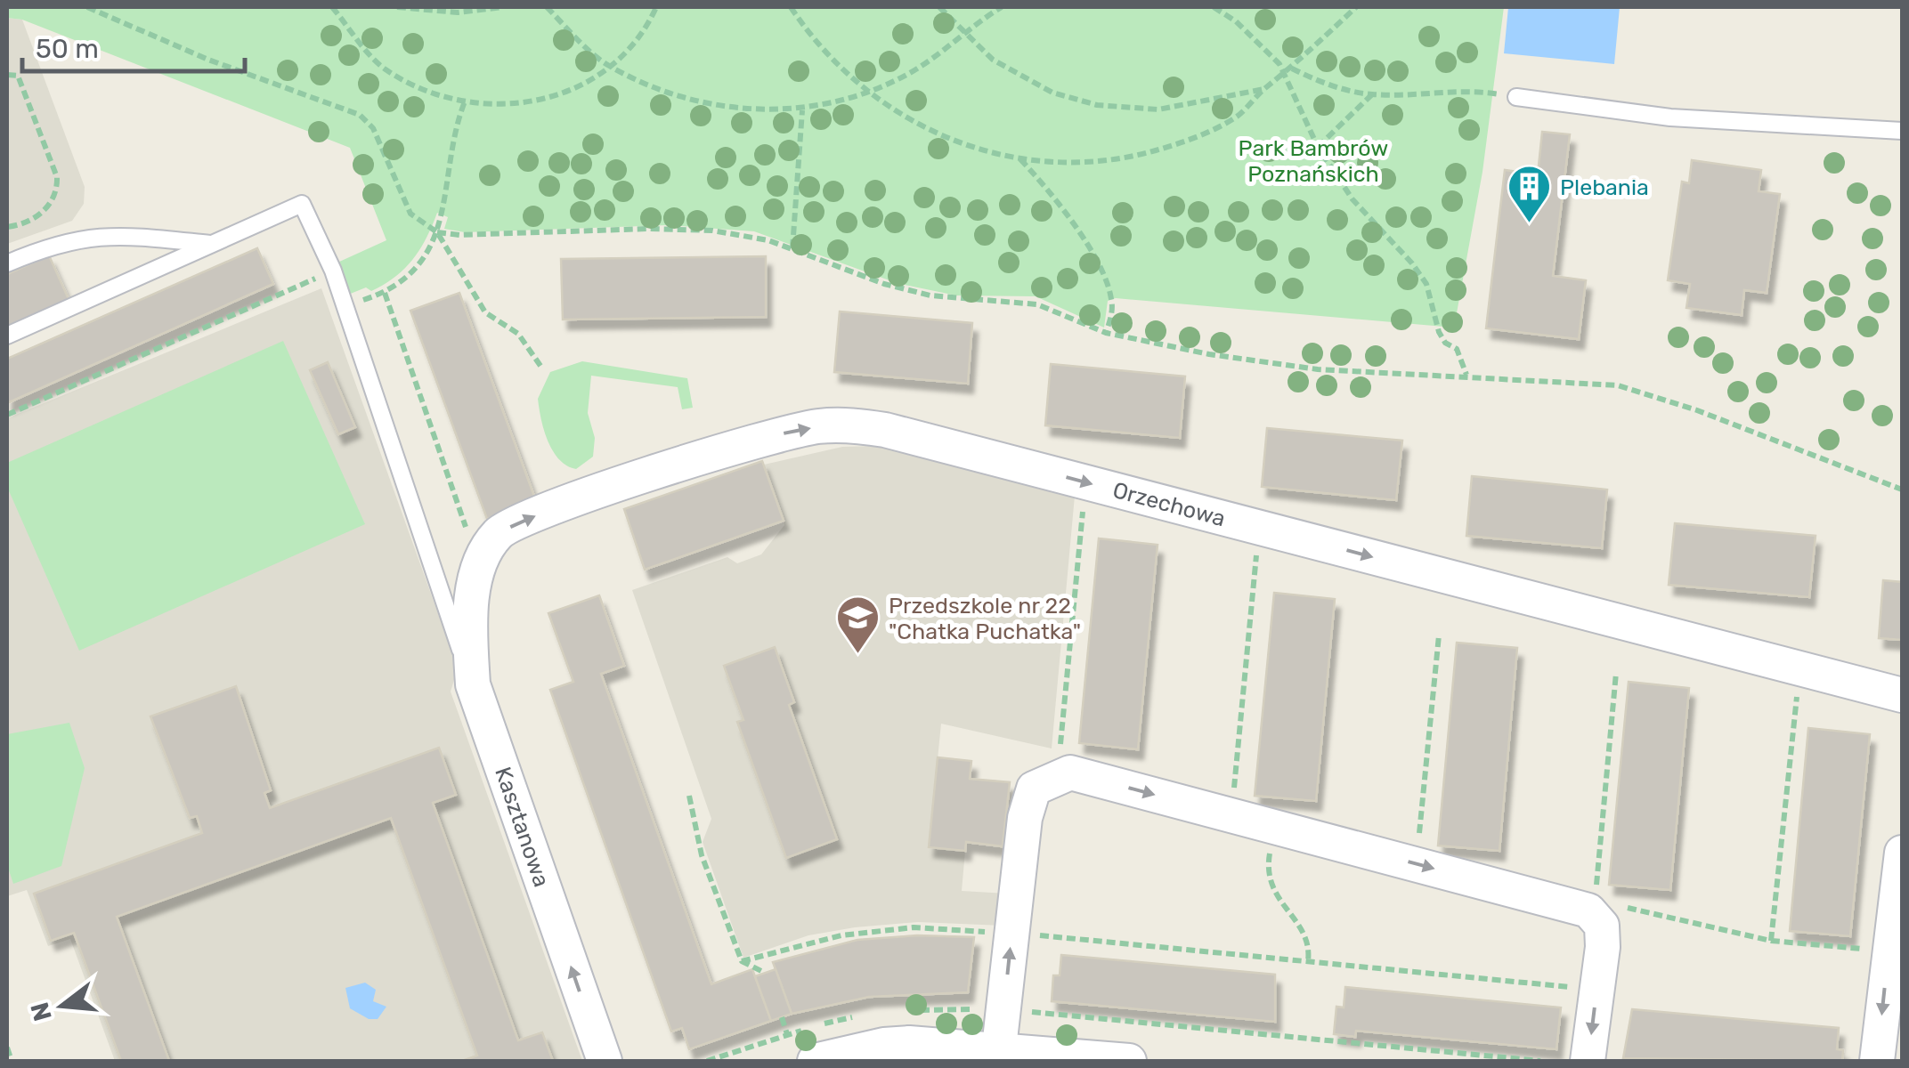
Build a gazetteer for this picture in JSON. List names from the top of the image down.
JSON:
{
  "streets": {
    "street": ["Orzechowa", "Kasztanowa"]
  },
  "crossings": [
    ["Orzechowa", "Kasztanowa"]
  ],
  "one_way": ["Orzechowa", "Kasztanowa"],
  "parks": ["Park Bambrów Poznańskich"],
  "places": {
    "building": ["Plebania"],
    "school or university": ["Przedszkole nr 22 \"Chatka Puchatka\""]
  },
  "scale_bar": "50 m",
  "north": "left"
}
